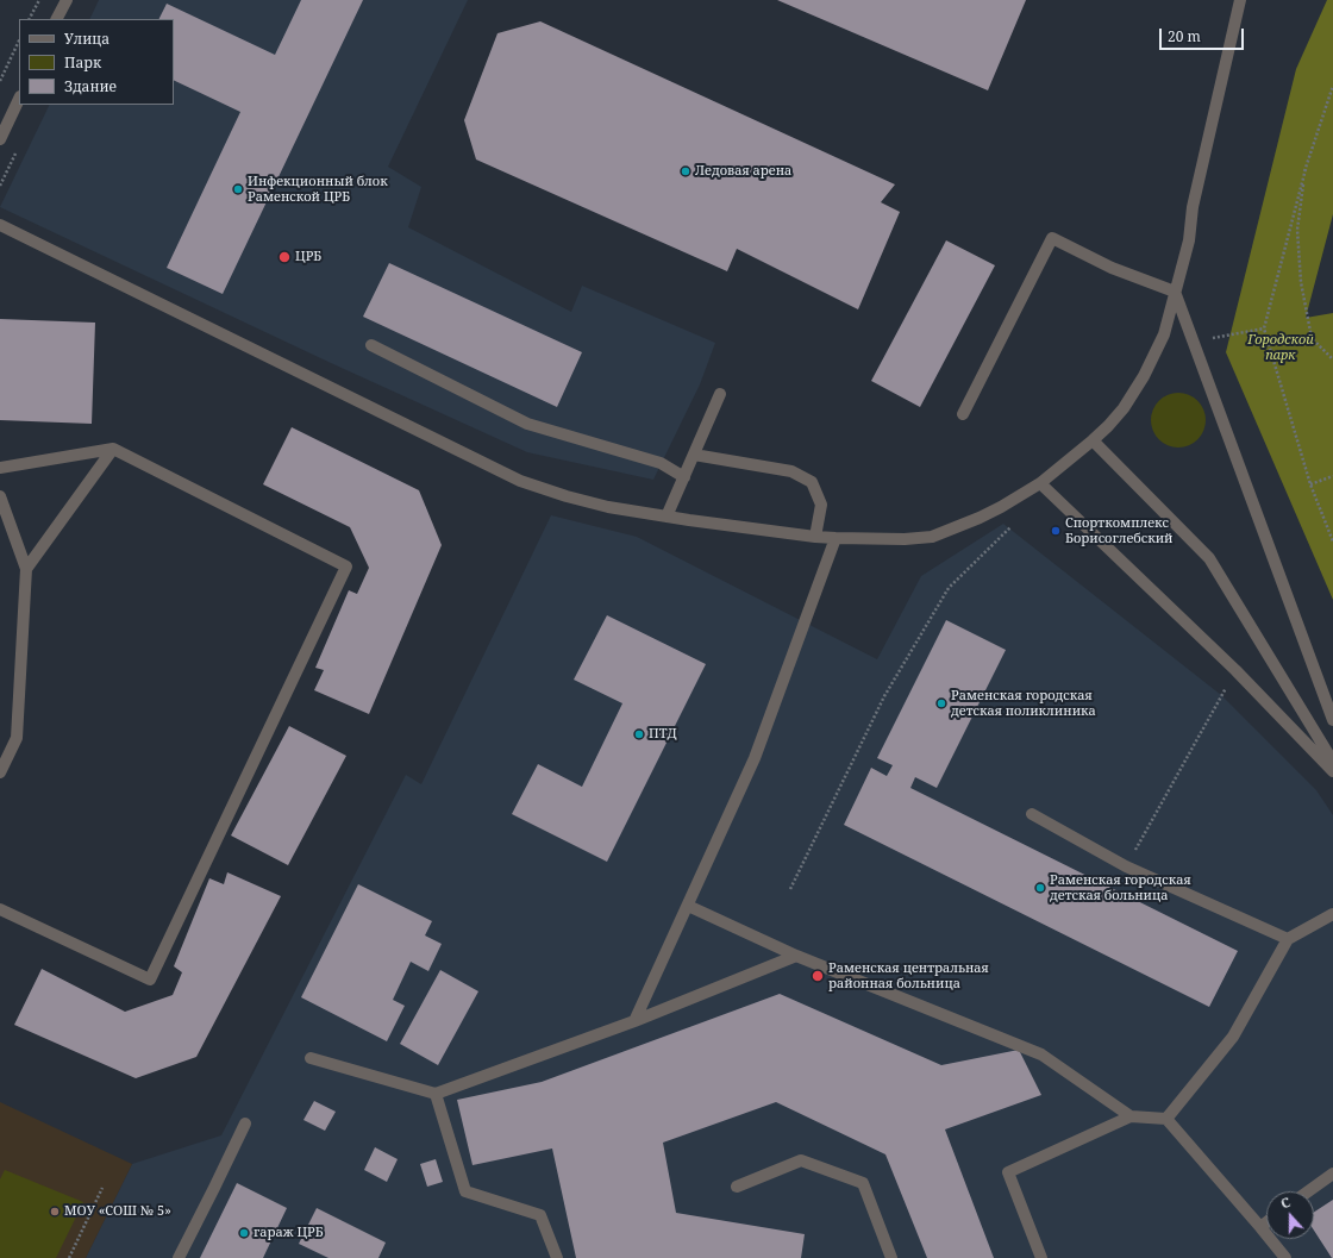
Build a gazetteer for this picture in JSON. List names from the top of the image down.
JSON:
{
  "parks": ["Городской парк"],
  "places": [
    "Ледовая арена",
    "Инфекционный блок Раменской ЦРБ",
    "ЦРБ",
    "Спорткомплекс Борисоглебский",
    "Раменская городская детская поликлиника",
    "ПТД",
    "Раменская городская детская больница",
    "Раменская центральная районная больница",
    "МОУ «СОШ № 5»",
    "гараж ЦРБ"
  ],
  "legend": ["Улица", "Парк", "Здание"],
  "scale_bar": "20 m",
  "north": "top"
}
